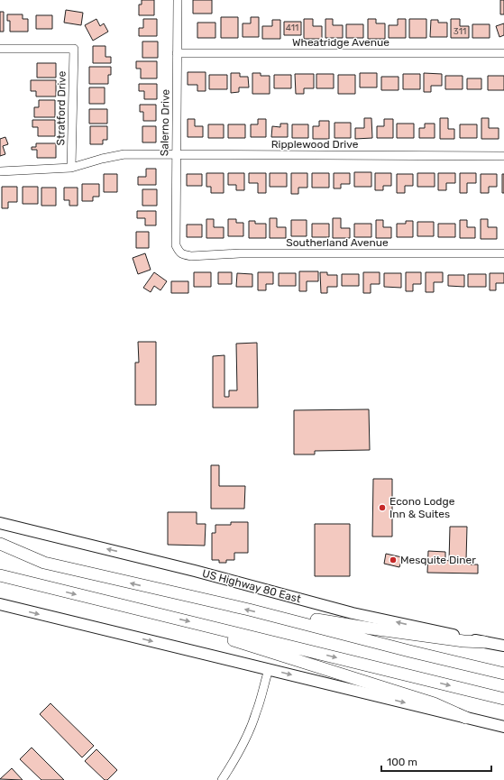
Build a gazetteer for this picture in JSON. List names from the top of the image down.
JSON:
{
  "streets": {
    "main road": ["US Highway 80 East"],
    "street": [
      "Wheatridge Avenue",
      "Stratford Drive",
      "Salerno Drive",
      "Ripplewood Drive",
      "Southerland Avenue"
    ]
  },
  "crossings": [
    ["Wheatridge Avenue", "Salerno Drive"],
    ["Stratford Drive", "Ripplewood Drive"],
    ["Salerno Drive", "Ripplewood Drive"],
    ["Salerno Drive", "Southerland Avenue"]
  ],
  "places": ["Econo Lodge Inn & Suites", "Mesquite Diner"],
  "house_numbers": ["411", "311"],
  "scale_bar": "100 m"
}
